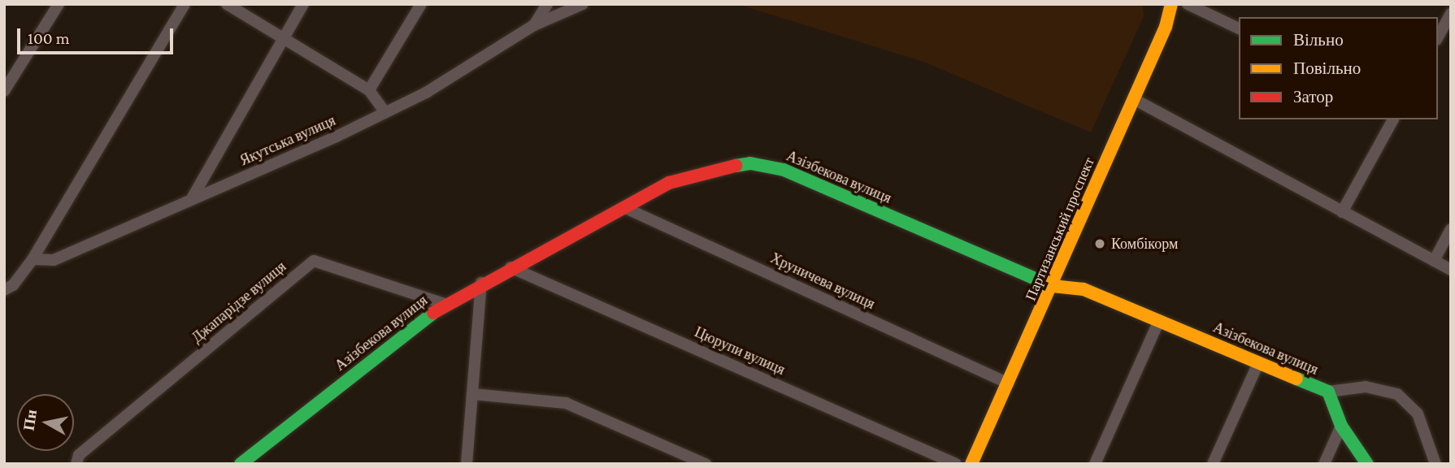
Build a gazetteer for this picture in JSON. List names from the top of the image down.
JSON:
{
  "streets": {
    "street": [
      "Якутська вулиця",
      "Азізбекова вулиця",
      "Партизанський проспект",
      "Хруничева вулиця",
      "Джапарідзе вулиця",
      "Цюрупи вулиця"
    ]
  },
  "crossings": [
    ["Азізбекова вулиця", "Партизанський проспект"],
    ["Азізбекова вулиця", "Хруничева вулиця"],
    ["Азізбекова вулиця", "Джапарідзе вулиця"],
    ["Азізбекова вулиця", "Цюрупи вулиця"],
    ["Партизанський проспект", "Хруничева вулиця"]
  ],
  "places": ["Комбікорм"],
  "legend": ["Вільно", "Повільно", "Затор"],
  "scale_bar": "100 m",
  "north": "left"
}
